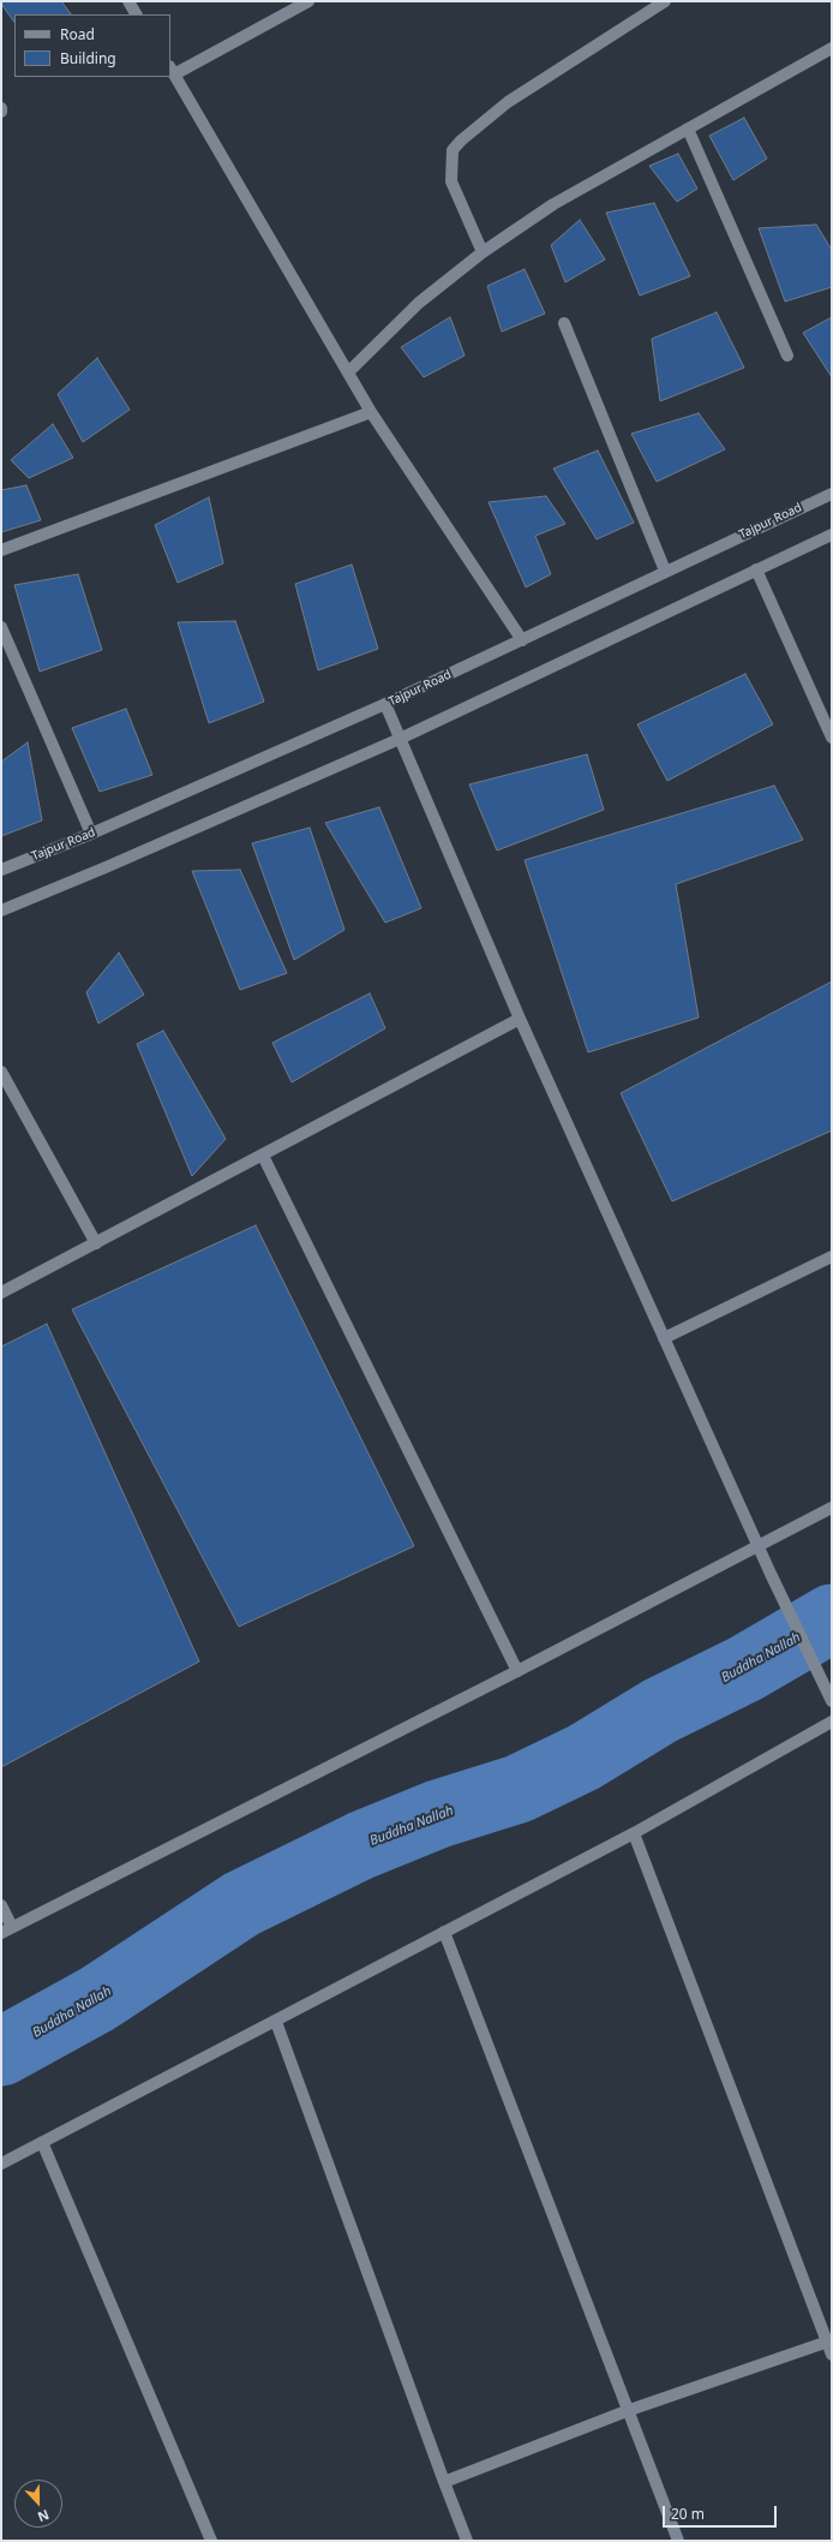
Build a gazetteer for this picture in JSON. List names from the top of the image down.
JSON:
{
  "streets": {
    "street": ["Tajpur Road"]
  },
  "water": ["Buddha Nallah"],
  "legend": ["Road", "Building"],
  "scale_bar": "20 m",
  "north": "bottom"
}
